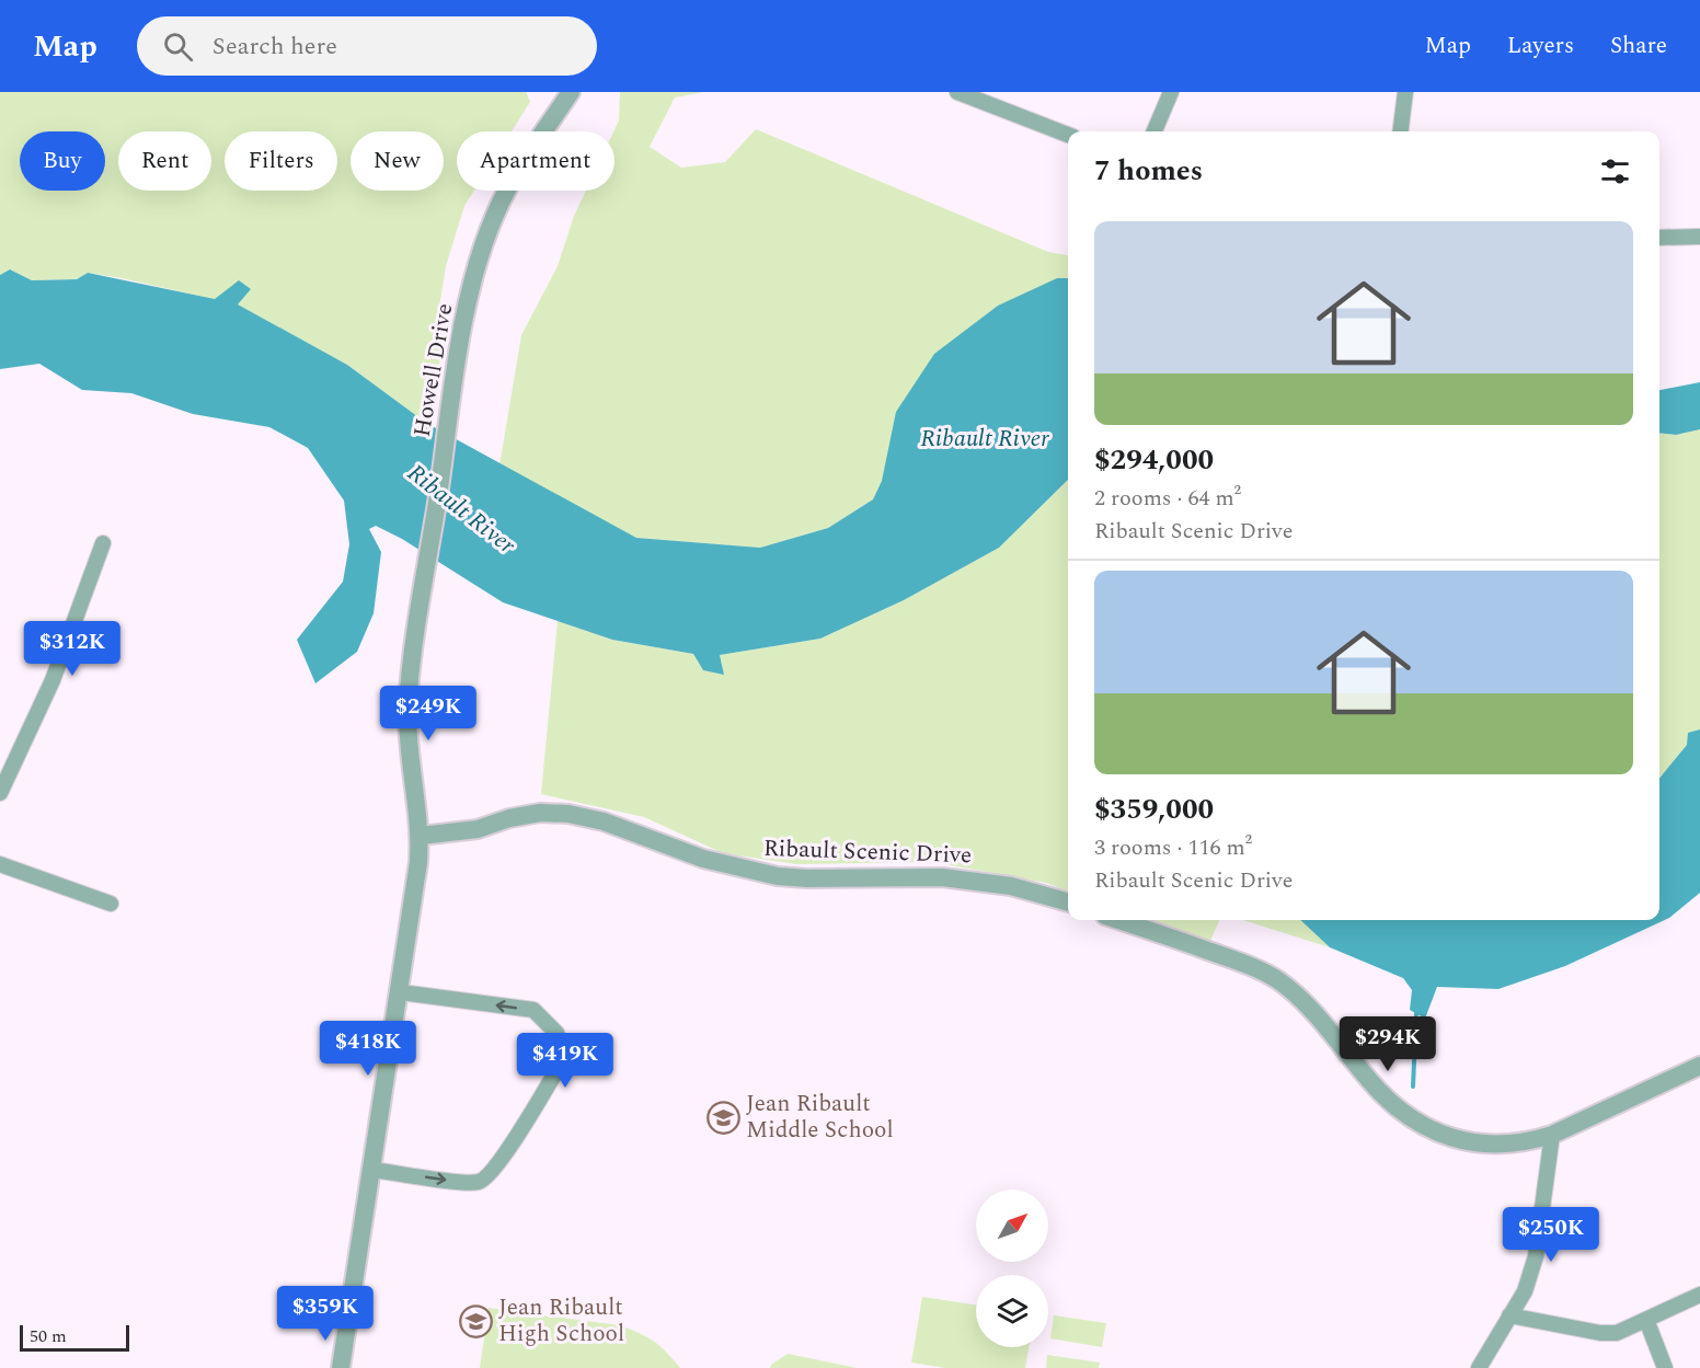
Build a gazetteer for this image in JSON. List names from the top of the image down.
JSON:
{
  "streets": {
    "street": ["Howell Drive", "Ribault Scenic Drive"]
  },
  "crossings": [
    ["Howell Drive", "Ribault Scenic Drive"]
  ],
  "water": ["Ribault River"],
  "places": {
    "school or university": ["Jean Ribault Middle School", "Jean Ribault High School"]
  },
  "scale_bar": "50 m",
  "north": "top right",
  "page": {
    "header": "Map",
    "search": "Search here",
    "nav": ["Map", "Layers", "Share"],
    "chip": [
      "Buy",
      "Rent",
      "Filters",
      "New",
      "Apartment"
    ],
    "heading": "7 homes",
    "list": [
      {
        "name": "$294,000",
        "note": "2 rooms · 64 m² · Ribault Scenic Drive"
      },
      {
        "name": "$359,000",
        "note": "3 rooms · 116 m² · Ribault Scenic Drive"
      }
    ],
    "price": [
      "$312K",
      "$249K",
      "$294K",
      "$418K",
      "$419K",
      "$250K",
      "$359K"
    ],
    "scale": "50 m"
  }
}
